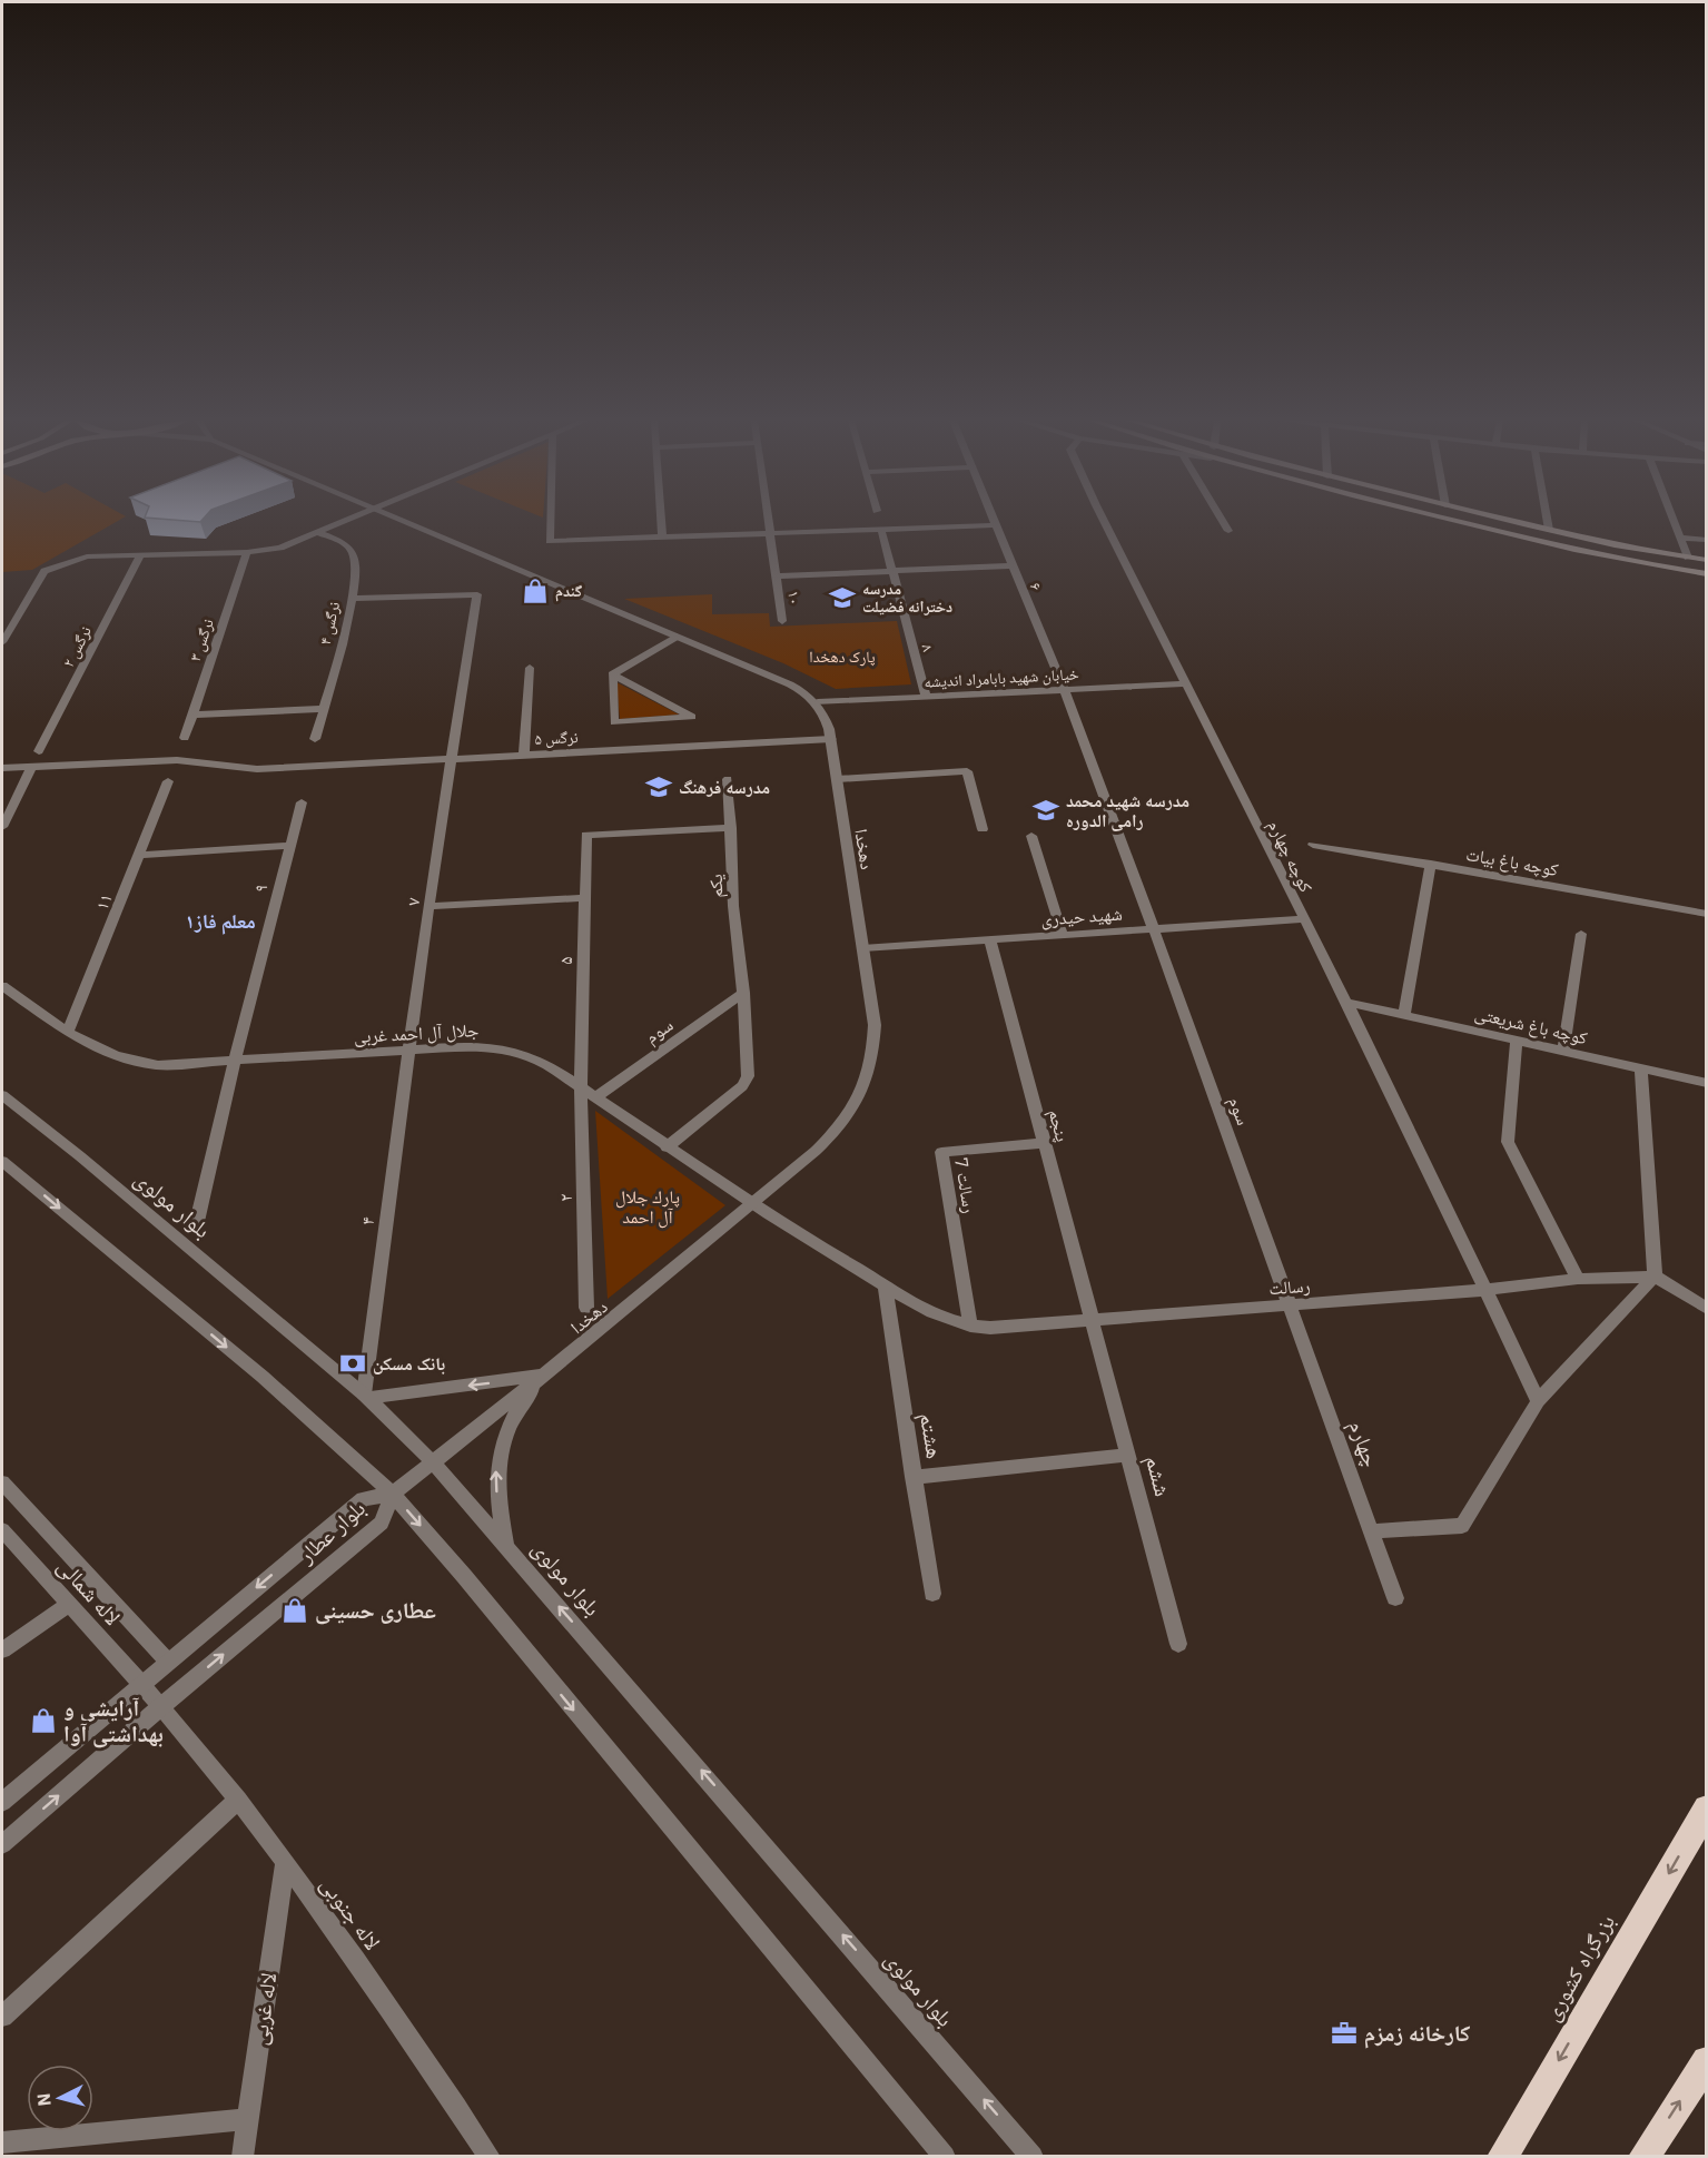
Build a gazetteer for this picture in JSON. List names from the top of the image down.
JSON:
{
  "streets": {
    "highway": ["بزرگراه کشوری"],
    "street": [
      "۶",
      "۱۰",
      "نرگس ۴",
      "نرگس ۳",
      "نرگس ۲",
      "۸",
      "خیابان شهید بابامراد اندیشه",
      "نرگس ۵",
      "دهخدا",
      "کوچه چهارم",
      "کوچه باغ بیات",
      "یکم",
      "۹",
      "۱۱",
      "۷",
      "شهید حیدری",
      "۵",
      "کوچه باغ شریعتی",
      "سوم",
      "جلال آل احمد غربی",
      "پنجم",
      "رسالت 7",
      "۲",
      "بلوار مولوی",
      "۴",
      "رسالت",
      "هشتم",
      "چهارم",
      "ششم",
      "بلوار عطار",
      "لاله شمالی",
      "لاله جنوبی",
      "لاله غربی"
    ]
  },
  "crossings": [
    ["۶", "خیابان شهید بابامراد اندیشه"],
    ["۶", "شهید حیدری"],
    ["۶", "سوم"],
    ["۸", "خیابان شهید بابامراد اندیشه"],
    ["خیابان شهید بابامراد اندیشه", "دهخدا"],
    ["خیابان شهید بابامراد اندیشه", "کوچه چهارم"],
    ["نرگس ۵", "دهخدا"],
    ["نرگس ۵", "۷"],
    ["دهخدا", "شهید حیدری"],
    ["دهخدا", "جلال آل احمد غربی"],
    ["دهخدا", "بلوار مولوی"],
    ["دهخدا", "رسالت"],
    ["دهخدا", "بلوار عطار"],
    ["کوچه چهارم", "شهید حیدری"],
    ["کوچه چهارم", "کوچه باغ شریعتی"],
    ["کوچه چهارم", "رسالت"],
    ["یکم", "۵"],
    ["یکم", "سوم"],
    ["یکم", "جلال آل احمد غربی"],
    ["۹", "جلال آل احمد غربی"],
    ["۱۱", "جلال آل احمد غربی"],
    ["۷", "جلال آل احمد غربی"],
    ["۷", "۴"],
    ["شهید حیدری", "سوم"],
    ["شهید حیدری", "پنجم"],
    ["۵", "جلال آل احمد غربی"],
    ["۵", "۲"],
    ["سوم", "جلال آل احمد غربی"],
    ["سوم", "رسالت"],
    ["سوم", "چهارم"],
    ["جلال آل احمد غربی", "۲"],
    ["جلال آل احمد غربی", "۴"],
    ["جلال آل احمد غربی", "رسالت"],
    ["پنجم", "رسالت 7"],
    ["پنجم", "رسالت"],
    ["پنجم", "ششم"],
    ["رسالت 7", "رسالت"],
    ["بلوار مولوی", "۴"],
    ["رسالت", "هشتم"],
    ["رسالت", "چهارم"],
    ["رسالت", "ششم"],
    ["بلوار عطار", "لاله شمالی"],
    ["بلوار عطار", "لاله جنوبی"],
    ["لاله شمالی", "لاله جنوبی"],
    ["لاله جنوبی", "لاله غربی"]
  ],
  "one_way": ["بزرگراه کشوری"],
  "districts": ["معلم فاز۱"],
  "parks": ["پارک دهخدا", "پارك جلال آل احمد"],
  "places": {
    "shop": ["گندم", "عطاری حسینی", "آرایشی و بهداشتی آوا"],
    "school or university": ["مدرسه دخترانه فضيلت", "مدرسه فرهنگ", "مدرسه شهید محمد رامی الدوره"],
    "bank": ["بانک مسکن"],
    "office": ["کارخانه زمزم"]
  },
  "north": "left"
}
